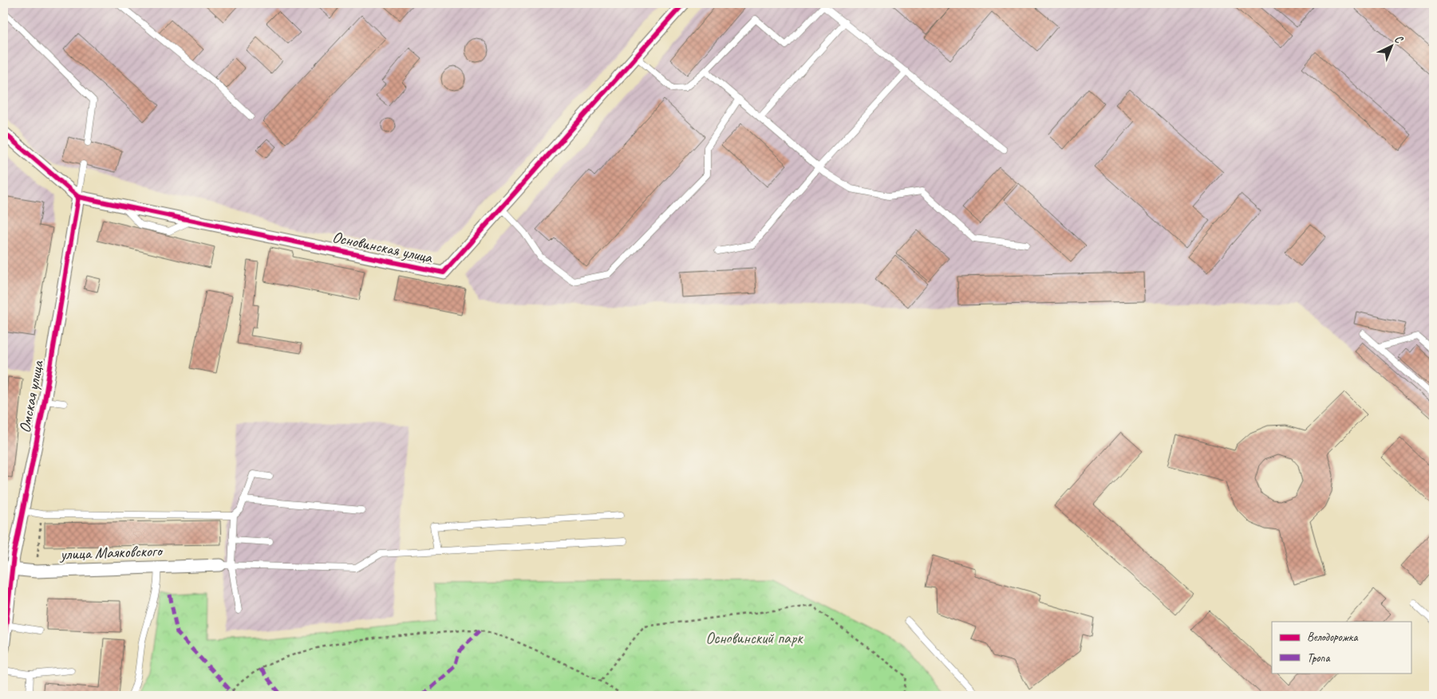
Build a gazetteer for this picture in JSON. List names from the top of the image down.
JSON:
{
  "streets": {
    "street": ["Основинская улица", "Омская улица", "улица Маяковского"]
  },
  "crossings": [
    ["Основинская улица", "Омская улица"],
    ["Омская улица", "улица Маяковского"]
  ],
  "parks": ["Основинский парк"],
  "legend": ["Велодорожка", "Тропа"],
  "north": "top right"
}
